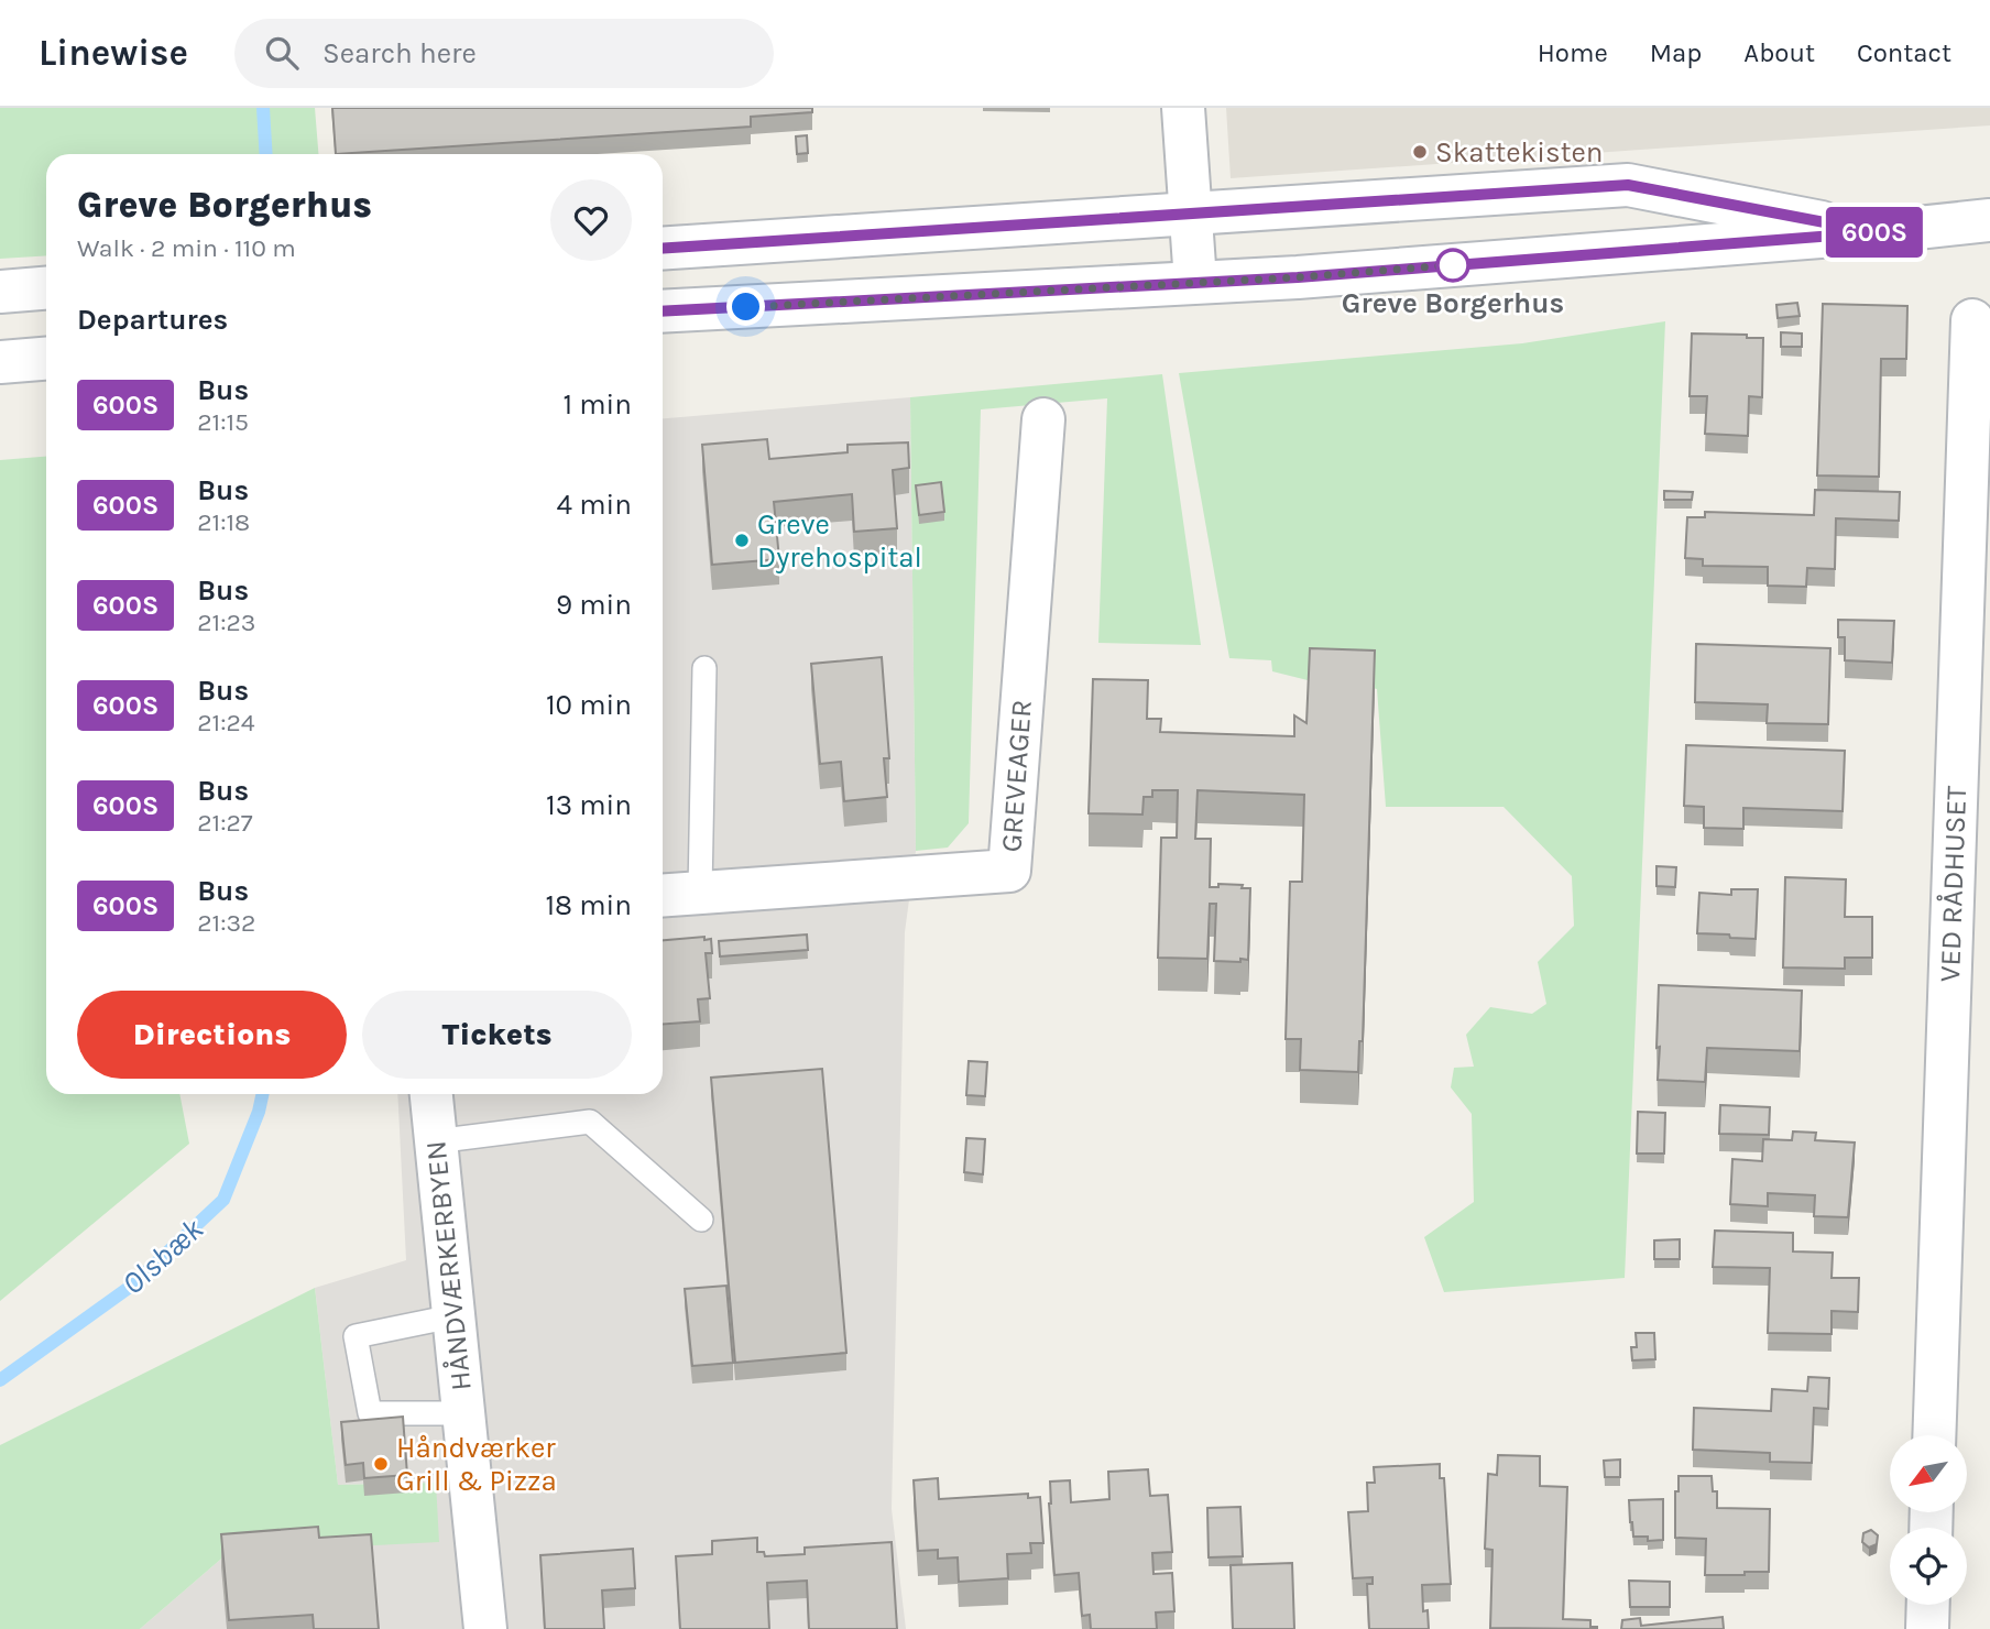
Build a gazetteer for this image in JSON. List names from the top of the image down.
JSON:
{
  "streets": {
    "street": ["GREVEAGER", "VED RÅDHUSET", "HÅNDVÆRKERBYEN"]
  },
  "water": ["Olsbæk"],
  "places": [
    "Skattekisten",
    "Greve Borgerhus",
    "Greve Dyrehospital",
    "Håndværker Grill & Pizza"
  ],
  "lines": ["bus line 600S"],
  "north": "bottom left",
  "page": {
    "header": "Linewise",
    "search": "Search here",
    "nav": [
      "Home",
      "Map",
      "About",
      "Contact"
    ],
    "on_map": "600S",
    "heading": [
      ["Greve Borgerhus", "Walk · 2 min · 110 m"],
      "Departures"
    ],
    "list": [
      {
        "mark": "600S",
        "name": "Bus",
        "note": "21:15",
        "value": "1 min"
      },
      {
        "mark": "600S",
        "name": "Bus",
        "note": "21:18",
        "value": "4 min"
      },
      {
        "mark": "600S",
        "name": "Bus",
        "note": "21:23",
        "value": "9 min"
      },
      {
        "mark": "600S",
        "name": "Bus",
        "note": "21:24",
        "value": "10 min"
      },
      {
        "mark": "600S",
        "name": "Bus",
        "note": "21:27",
        "value": "13 min"
      },
      {
        "mark": "600S",
        "name": "Bus",
        "note": "21:32",
        "value": "18 min"
      }
    ],
    "buttons": ["Directions", "Tickets"]
  }
}
